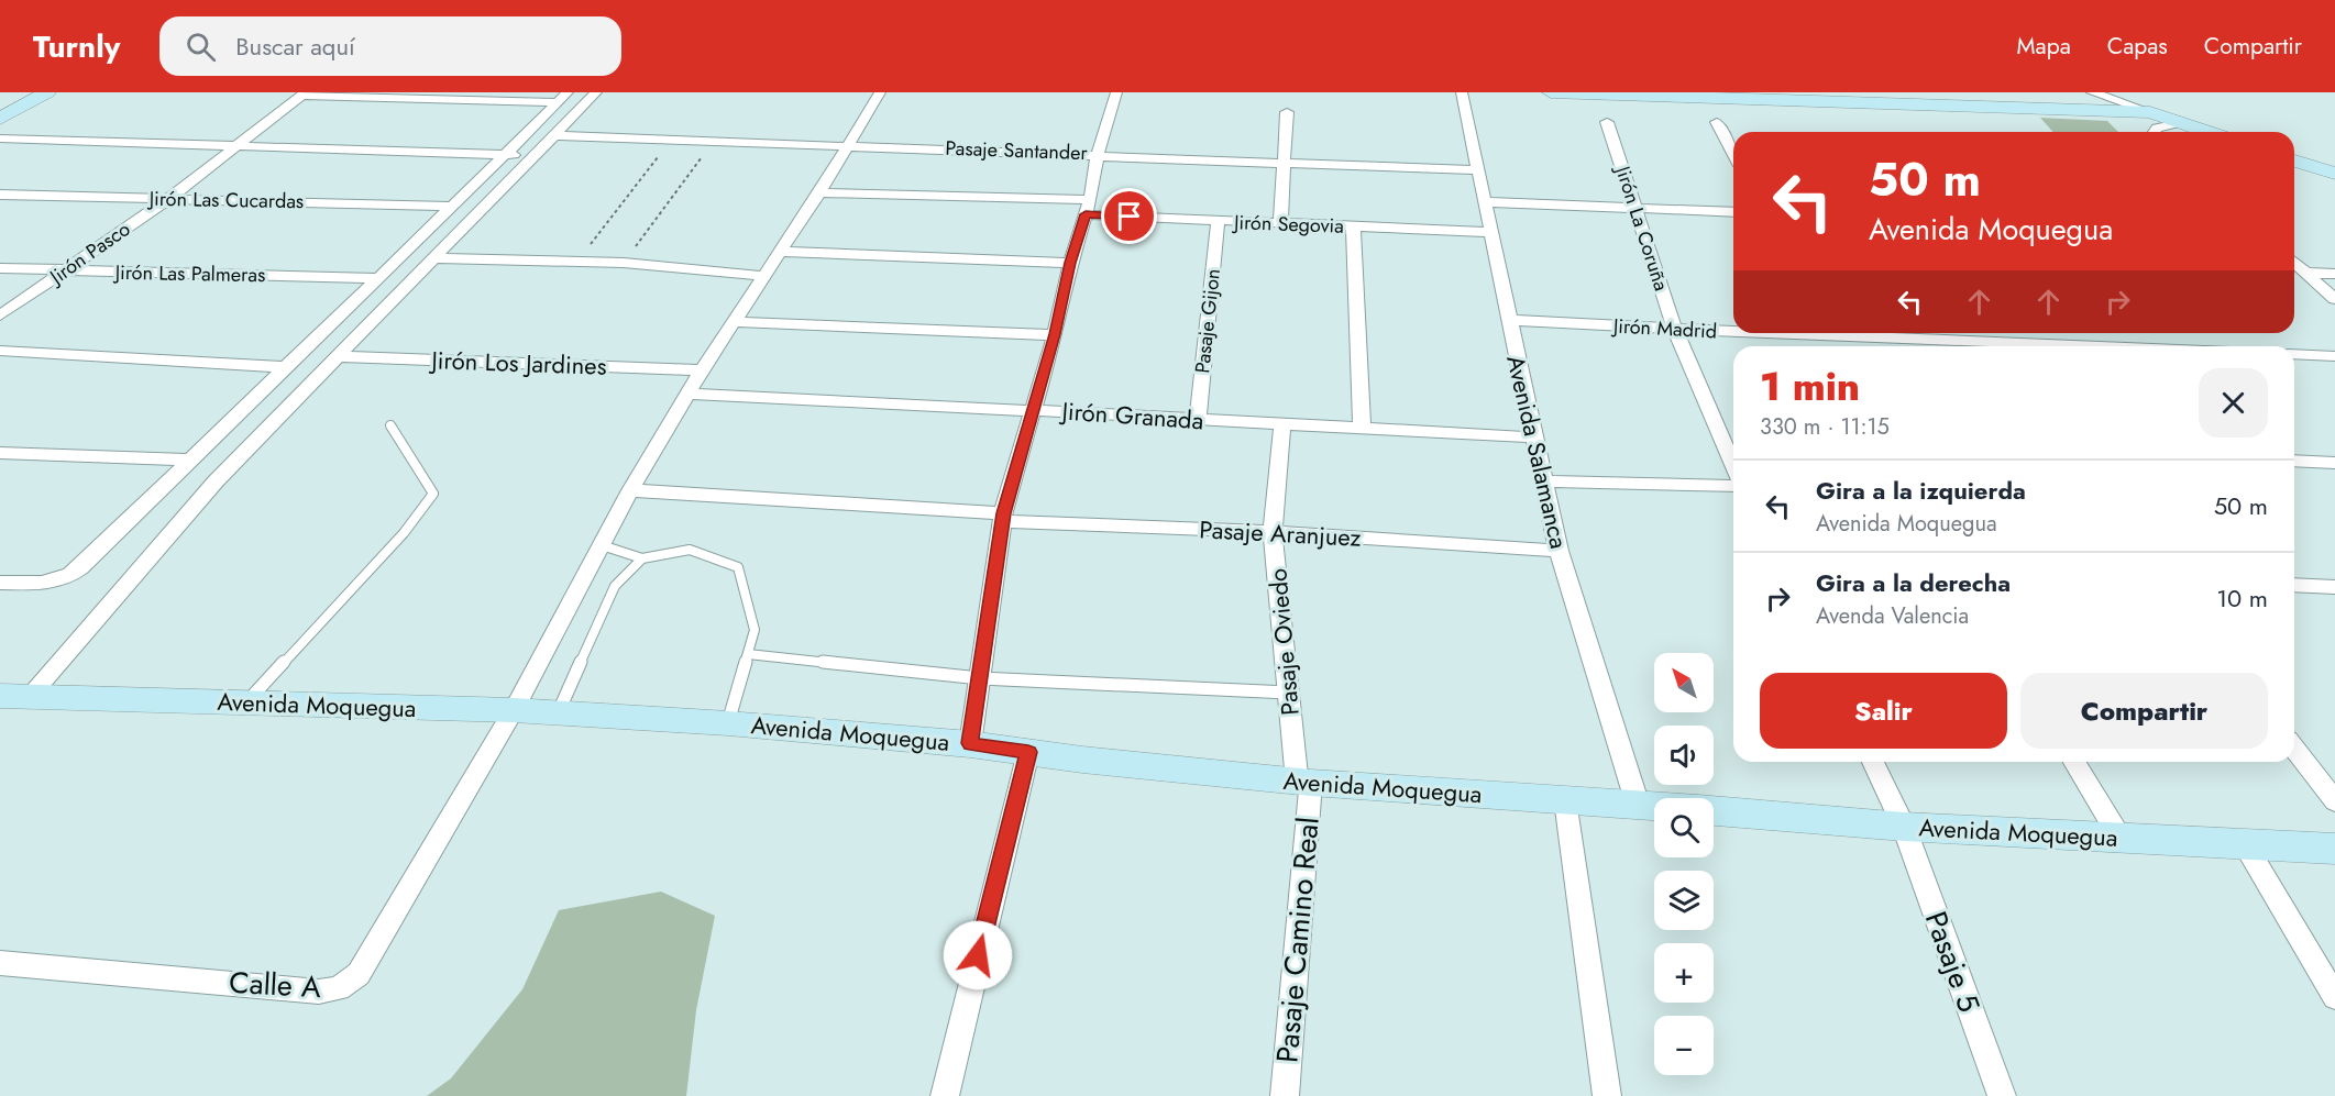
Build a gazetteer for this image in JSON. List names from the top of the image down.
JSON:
{
  "streets": {
    "main road": ["Avenida Moquegua"],
    "street": [
      "Pasaje Santander",
      "Jirón Las Cucardas",
      "Jirón Segovia",
      "Jirón La Coruña",
      "Jirón Pasco",
      "Jirón Las Palmeras",
      "Pasaje Gijon",
      "Jirón Madrid",
      "Jirón Los Jardines",
      "Jirón Granada",
      "Avenida Salamanca",
      "Pasaje Aranjuez",
      "Pasaje Oviedo",
      "Pasaje Camino Real",
      "Pasaje 5",
      "Calle A"
    ]
  },
  "crossings": [
    ["Pasaje Santander", "Avenida Salamanca"],
    ["Pasaje Santander", "Calle A"],
    ["Jirón Las Cucardas", "Jirón Pasco"],
    ["Jirón Segovia", "Pasaje Gijon"],
    ["Jirón Segovia", "Avenida Salamanca"],
    ["Jirón Segovia", "Calle A"],
    ["Jirón La Coruña", "Jirón Madrid"],
    ["Jirón Pasco", "Jirón Las Palmeras"],
    ["Pasaje Gijon", "Jirón Granada"],
    ["Jirón Madrid", "Avenida Salamanca"],
    ["Jirón Los Jardines", "Calle A"],
    ["Jirón Granada", "Avenida Salamanca"],
    ["Jirón Granada", "Pasaje Oviedo"],
    ["Jirón Granada", "Calle A"],
    ["Avenida Salamanca", "Pasaje Aranjuez"],
    ["Avenida Salamanca", "Avenida Moquegua"],
    ["Pasaje Aranjuez", "Pasaje Oviedo"],
    ["Pasaje Aranjuez", "Calle A"],
    ["Pasaje Oviedo", "Avenida Moquegua"],
    ["Pasaje Oviedo", "Pasaje Camino Real"],
    ["Avenida Moquegua", "Pasaje Camino Real"],
    ["Avenida Moquegua", "Pasaje 5"],
    ["Avenida Moquegua", "Calle A"]
  ],
  "north": "top left",
  "page": {
    "header": "Turnly",
    "search": "Buscar aquí",
    "nav": ["Mapa", "Capas", "Compartir"],
    "turn": ["50 m", "Avenida Moquegua"],
    "heading": ["1 min", "330 m · 11:15"],
    "list": [
      {
        "name": "Gira a la izquierda",
        "note": "Avenida Moquegua",
        "value": "50 m"
      },
      {
        "name": "Gira a la derecha",
        "note": "Avenda Valencia",
        "value": "10 m"
      }
    ],
    "map_buttons": ["+", "−"],
    "buttons": ["Salir", "Compartir"]
  }
}
